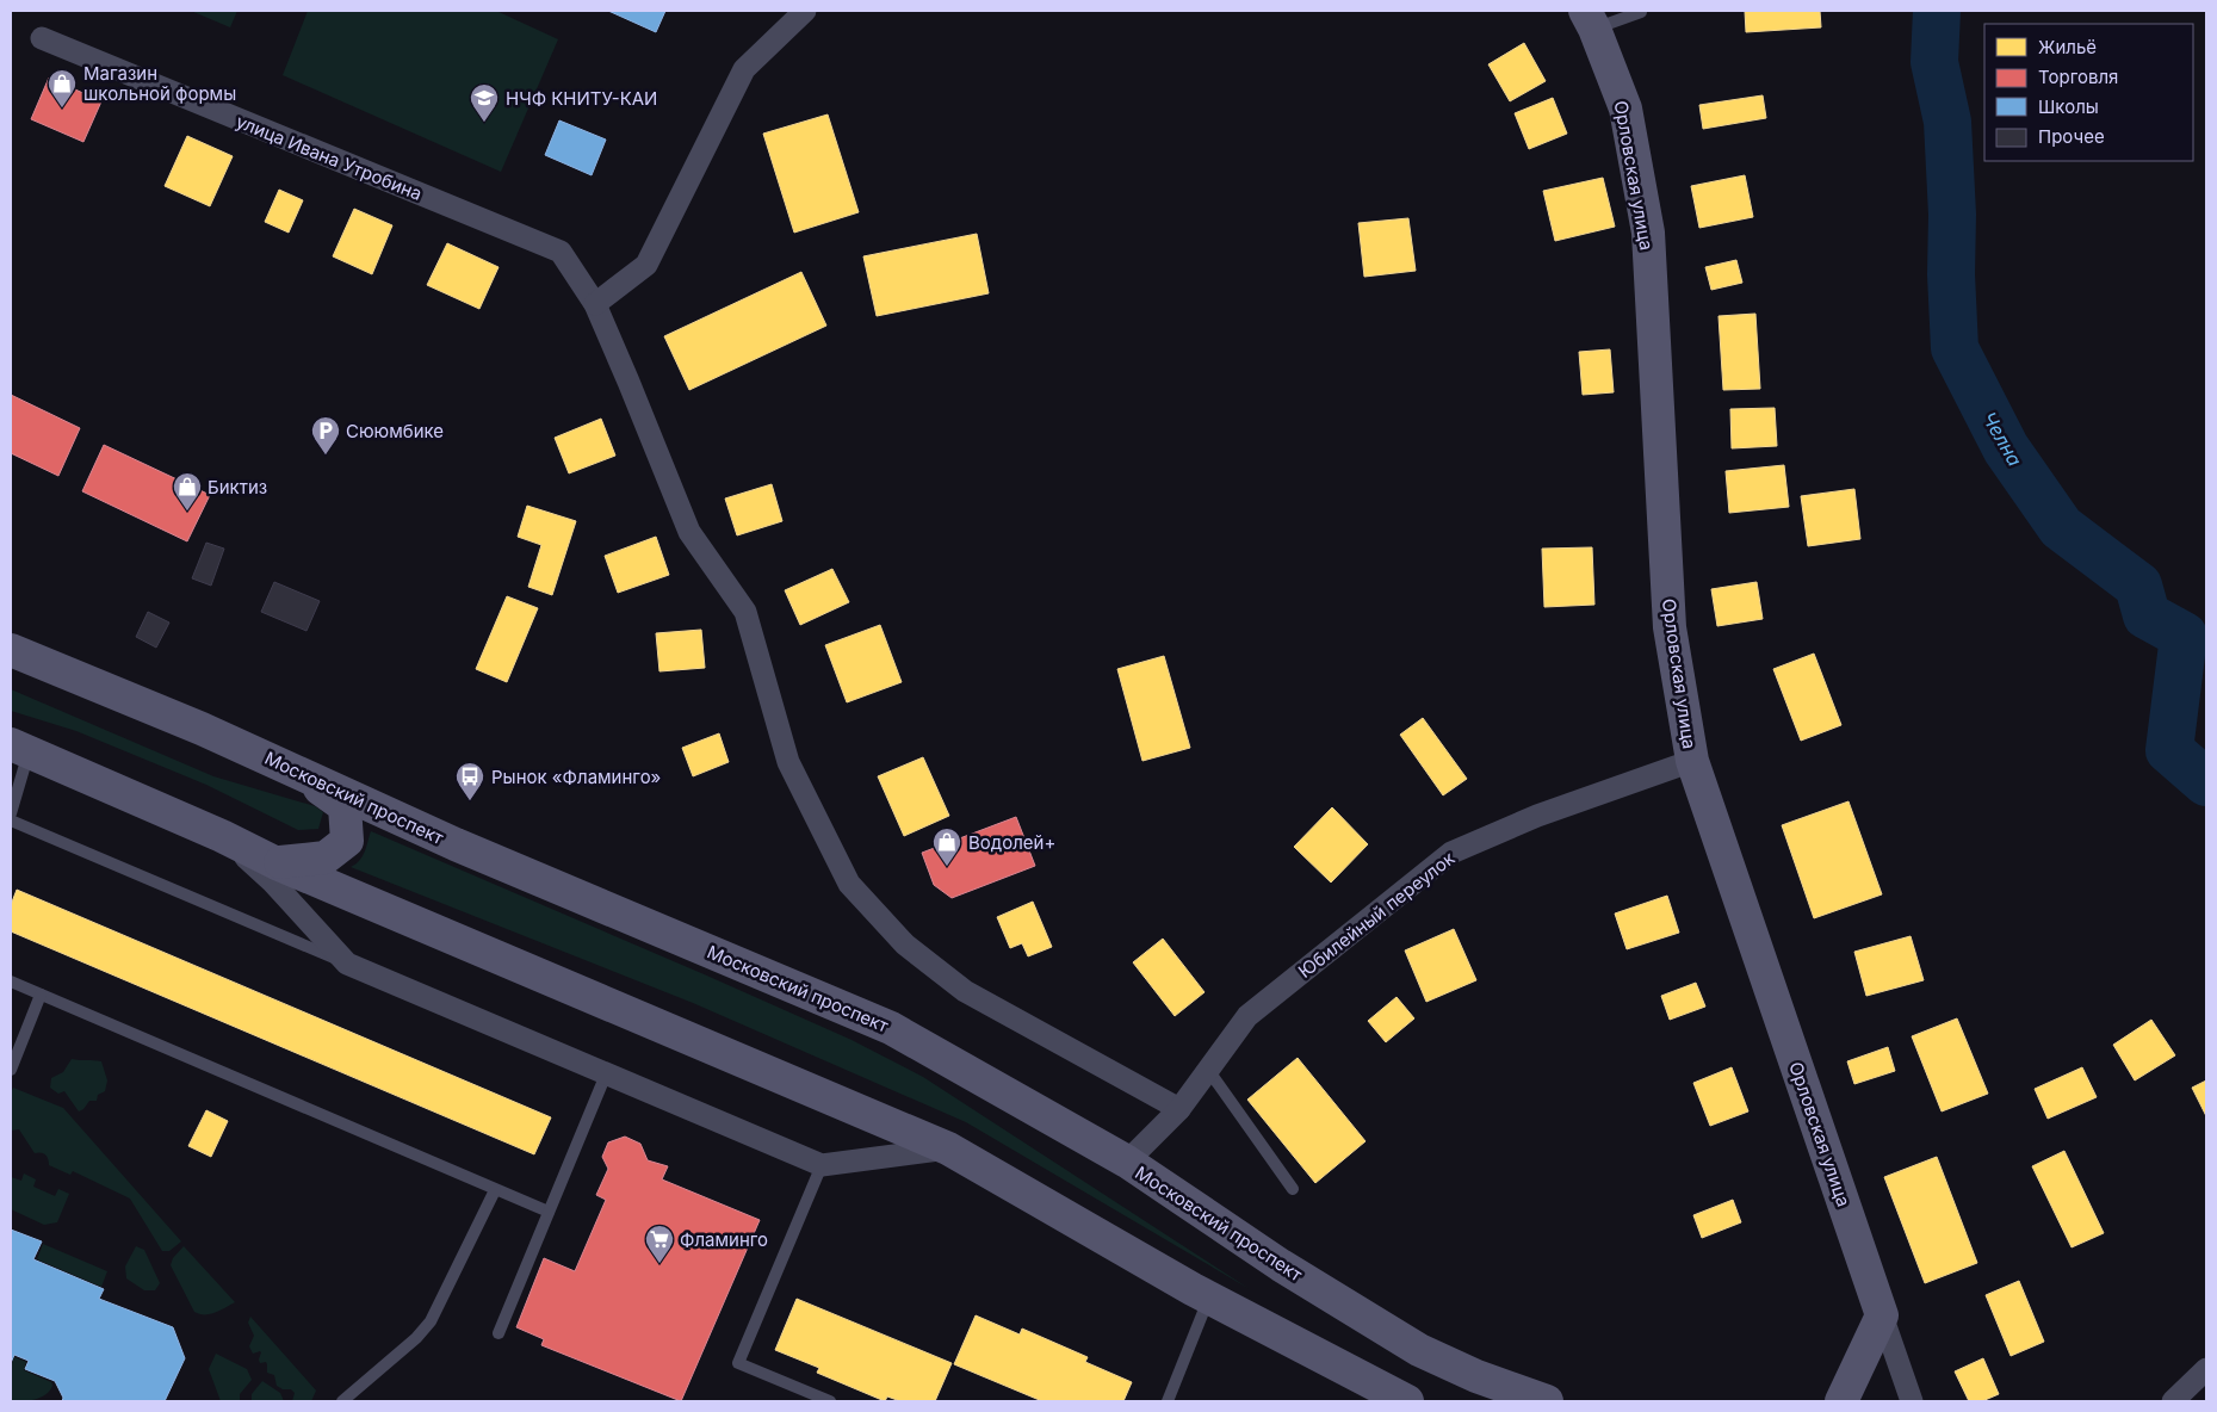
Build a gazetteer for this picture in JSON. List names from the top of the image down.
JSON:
{
  "streets": {
    "main road": ["Орловская улица", "Московский проспект"],
    "street": ["улица Ивана Утробина", "Юбилейный переулок"]
  },
  "crossings": [
    ["улица Ивана Утробина", "Юбилейный переулок"],
    ["Орловская улица", "Юбилейный переулок"],
    ["Московский проспект", "Юбилейный переулок"]
  ],
  "water": ["Челна"],
  "places": {
    "shop": ["Магазин школьной формы", "Биктиз", "Водолей+"],
    "school or university": ["НЧФ КНИТУ-КАИ"],
    "parking": ["Сююмбике"],
    "bus stop": ["Рынок «Фламинго»"],
    "supermarket": ["Фламинго"]
  },
  "legend": [
    "Жильё",
    "Торговля",
    "Школы",
    "Прочее"
  ]
}
